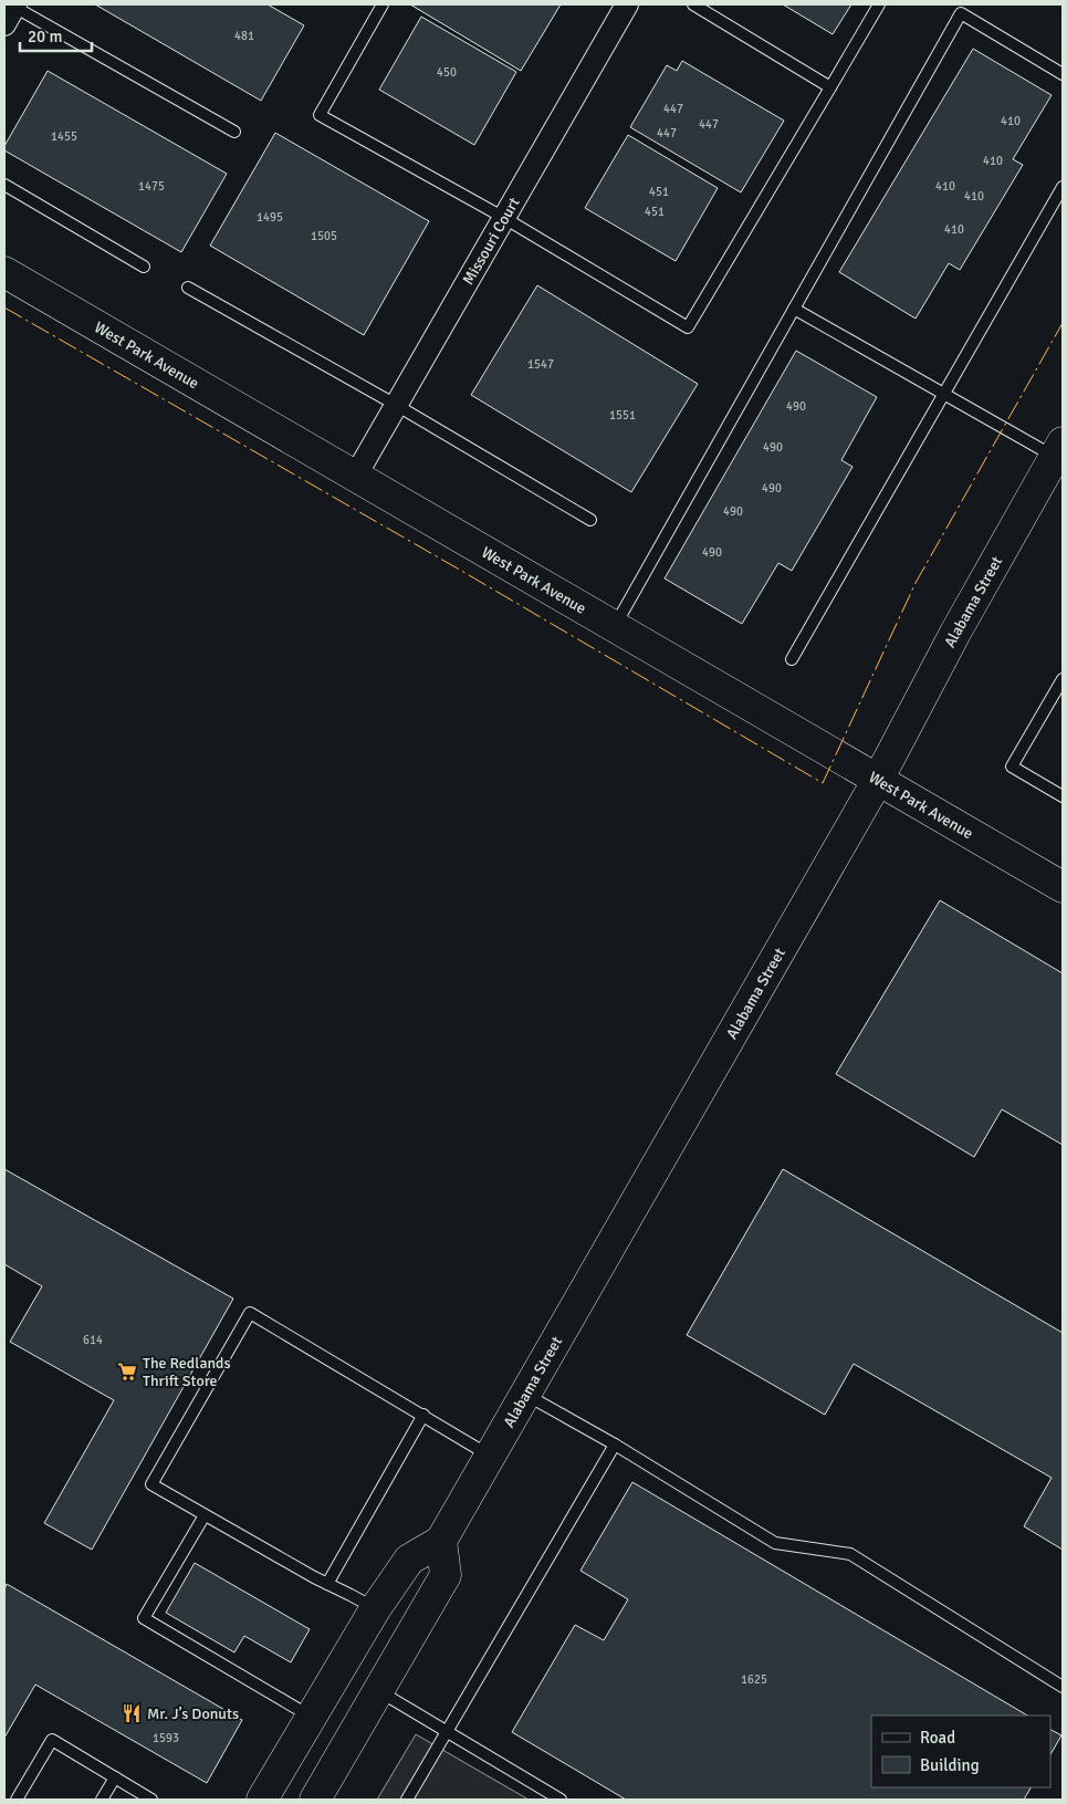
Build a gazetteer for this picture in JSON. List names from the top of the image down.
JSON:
{
  "streets": {
    "main road": ["West Park Avenue", "Alabama Street"],
    "street": ["Missouri Court"]
  },
  "crossings": [
    ["Missouri Court", "West Park Avenue"],
    ["West Park Avenue", "Alabama Street"]
  ],
  "places": {
    "supermarket": ["The Redlands Thrift Store"],
    "restaurant": ["Mr. J’s Donuts"]
  },
  "house_numbers": [
    "481",
    "450",
    "447",
    "410",
    "447",
    "447",
    "1455",
    "410",
    "1475",
    "410",
    "451",
    "410",
    "451",
    "1495",
    "410",
    "1505",
    "1547",
    "490",
    "1551",
    "490",
    "490",
    "490",
    "490",
    "614",
    "1625",
    "1593"
  ],
  "legend": ["Road", "Building"],
  "scale_bar": "20 m"
}
